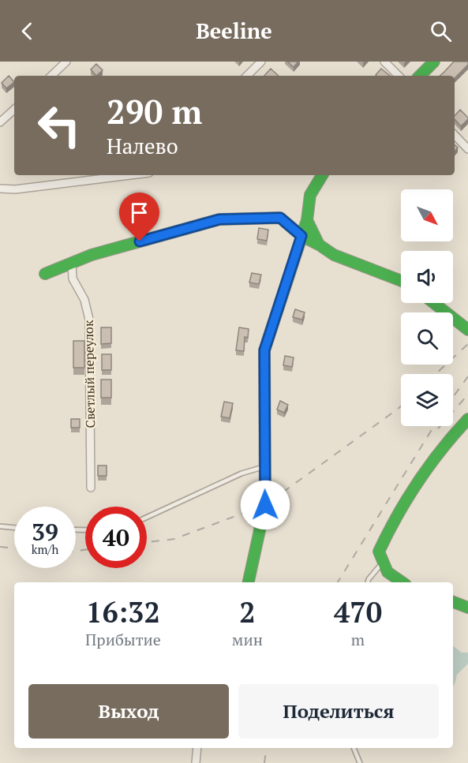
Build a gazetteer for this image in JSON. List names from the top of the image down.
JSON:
{
  "streets": {
    "street": ["Светлый переулок"]
  },
  "north": "bottom right",
  "page": {
    "header": "Beeline",
    "turn": ["290 m", "Налево"],
    "speed": "39 km/h",
    "limit": "40",
    "eta": [
      "16:32",
      "Прибытие",
      "2",
      "мин",
      "470",
      "m"
    ],
    "buttons": ["Выход", "Поделиться"]
  }
}
